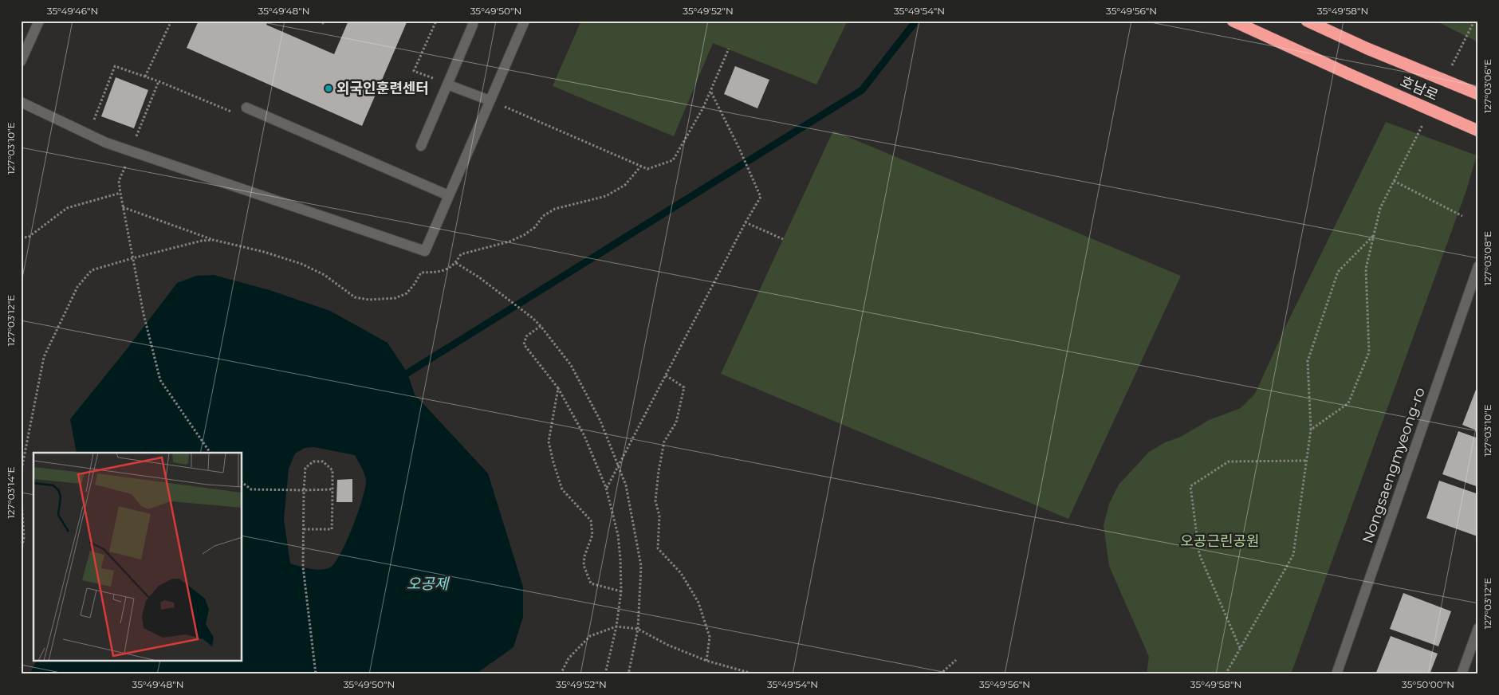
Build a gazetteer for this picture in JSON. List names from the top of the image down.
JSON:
{
  "streets": {
    "highway": ["호남로"],
    "street": ["Nongsaengmyeong-ro"]
  },
  "water": ["오공제"],
  "parks": ["오공근린공원"],
  "places": ["외국인훈련센터"],
  "coordinates": [
    "35°49'46\"N",
    "35°49'48\"N",
    "35°49'50\"N",
    "35°49'52\"N",
    "35°49'54\"N",
    "35°49'56\"N",
    "35°49'58\"N",
    "127°03'06\"E",
    "127°03'10\"E",
    "127°03'08\"E",
    "127°03'12\"E",
    "127°03'14\"E",
    "35°50'00\"N"
  ]
}
